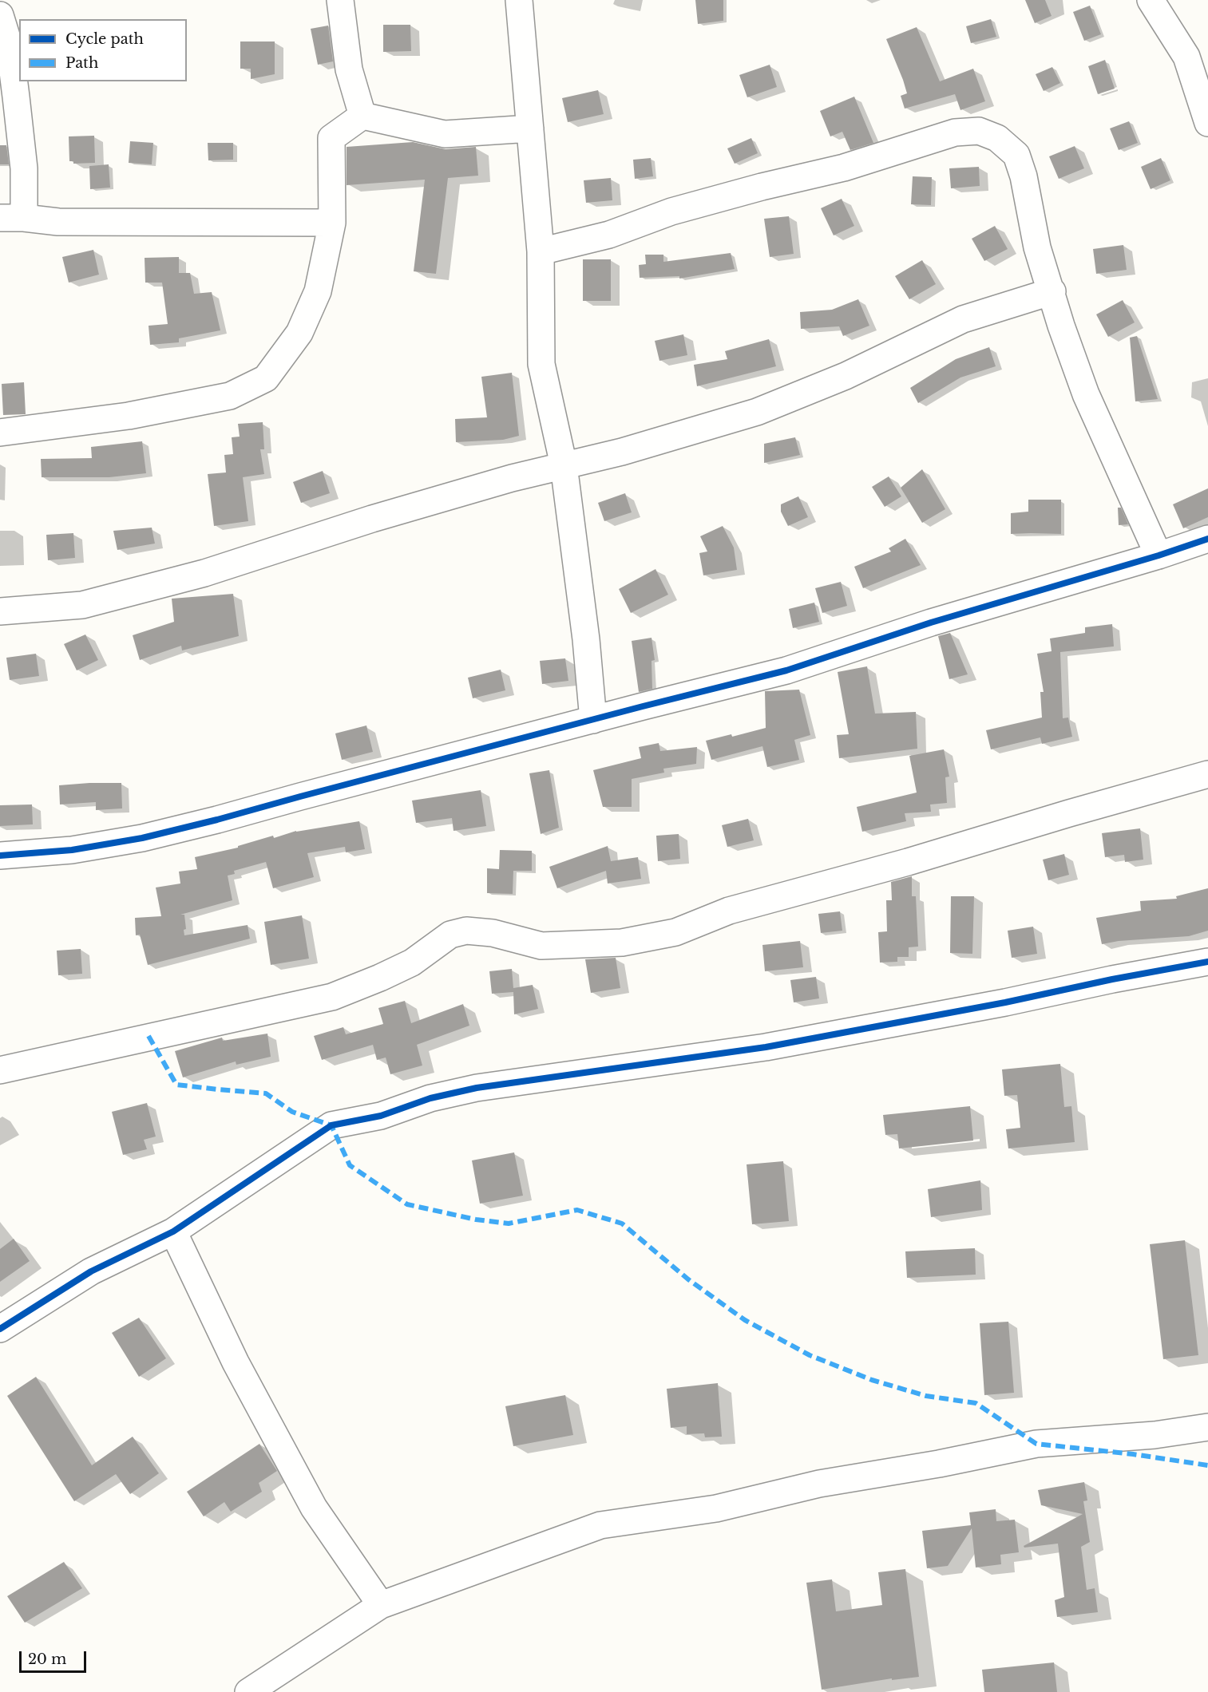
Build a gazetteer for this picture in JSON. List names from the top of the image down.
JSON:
{
  "legend": ["Cycle path", "Path"],
  "scale_bar": "20 m"
}
